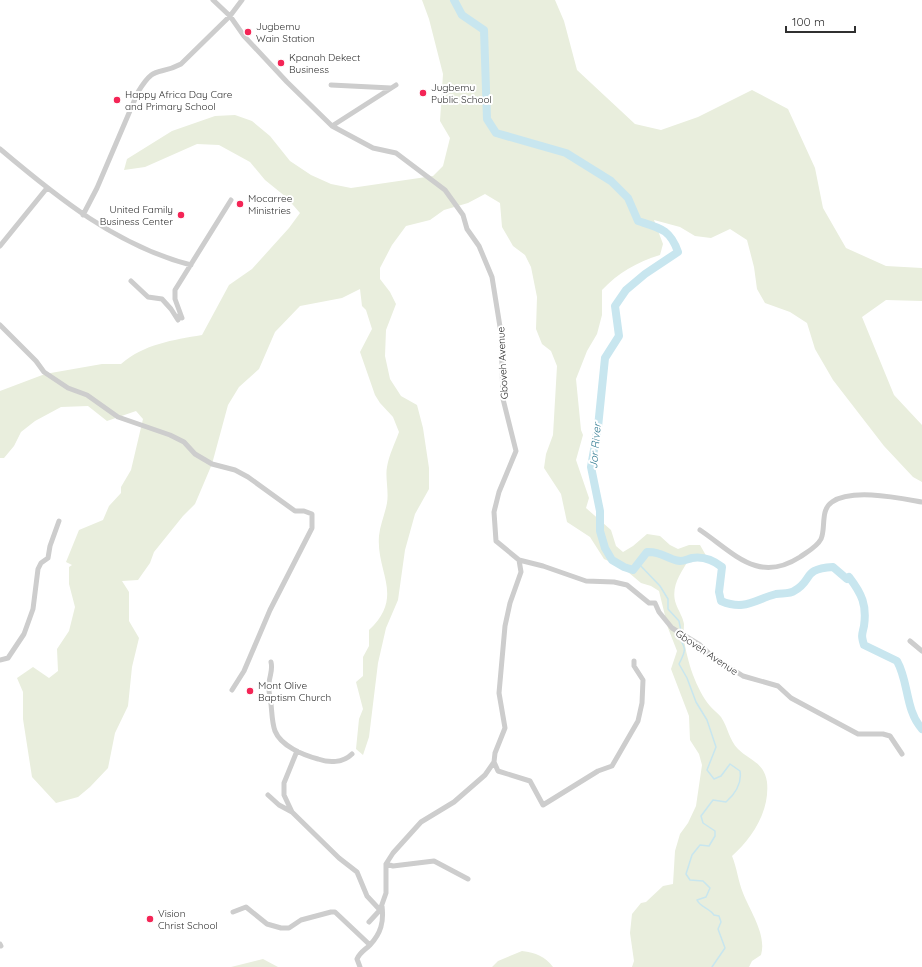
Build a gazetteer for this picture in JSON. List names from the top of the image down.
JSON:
{
  "streets": {
    "street": ["Gboveh Avenue"]
  },
  "water": ["Jor River"],
  "places": [
    "Jugbemu Wain Station",
    "Kpanah Dekect Business",
    "Jugbemu Public School",
    "Happy Africa Day Care and Primary School",
    "Mocarree Ministries",
    "United Family Business Center",
    "Mont Olive Baptism Church",
    "Vision Christ School"
  ],
  "scale_bar": "100 m"
}
